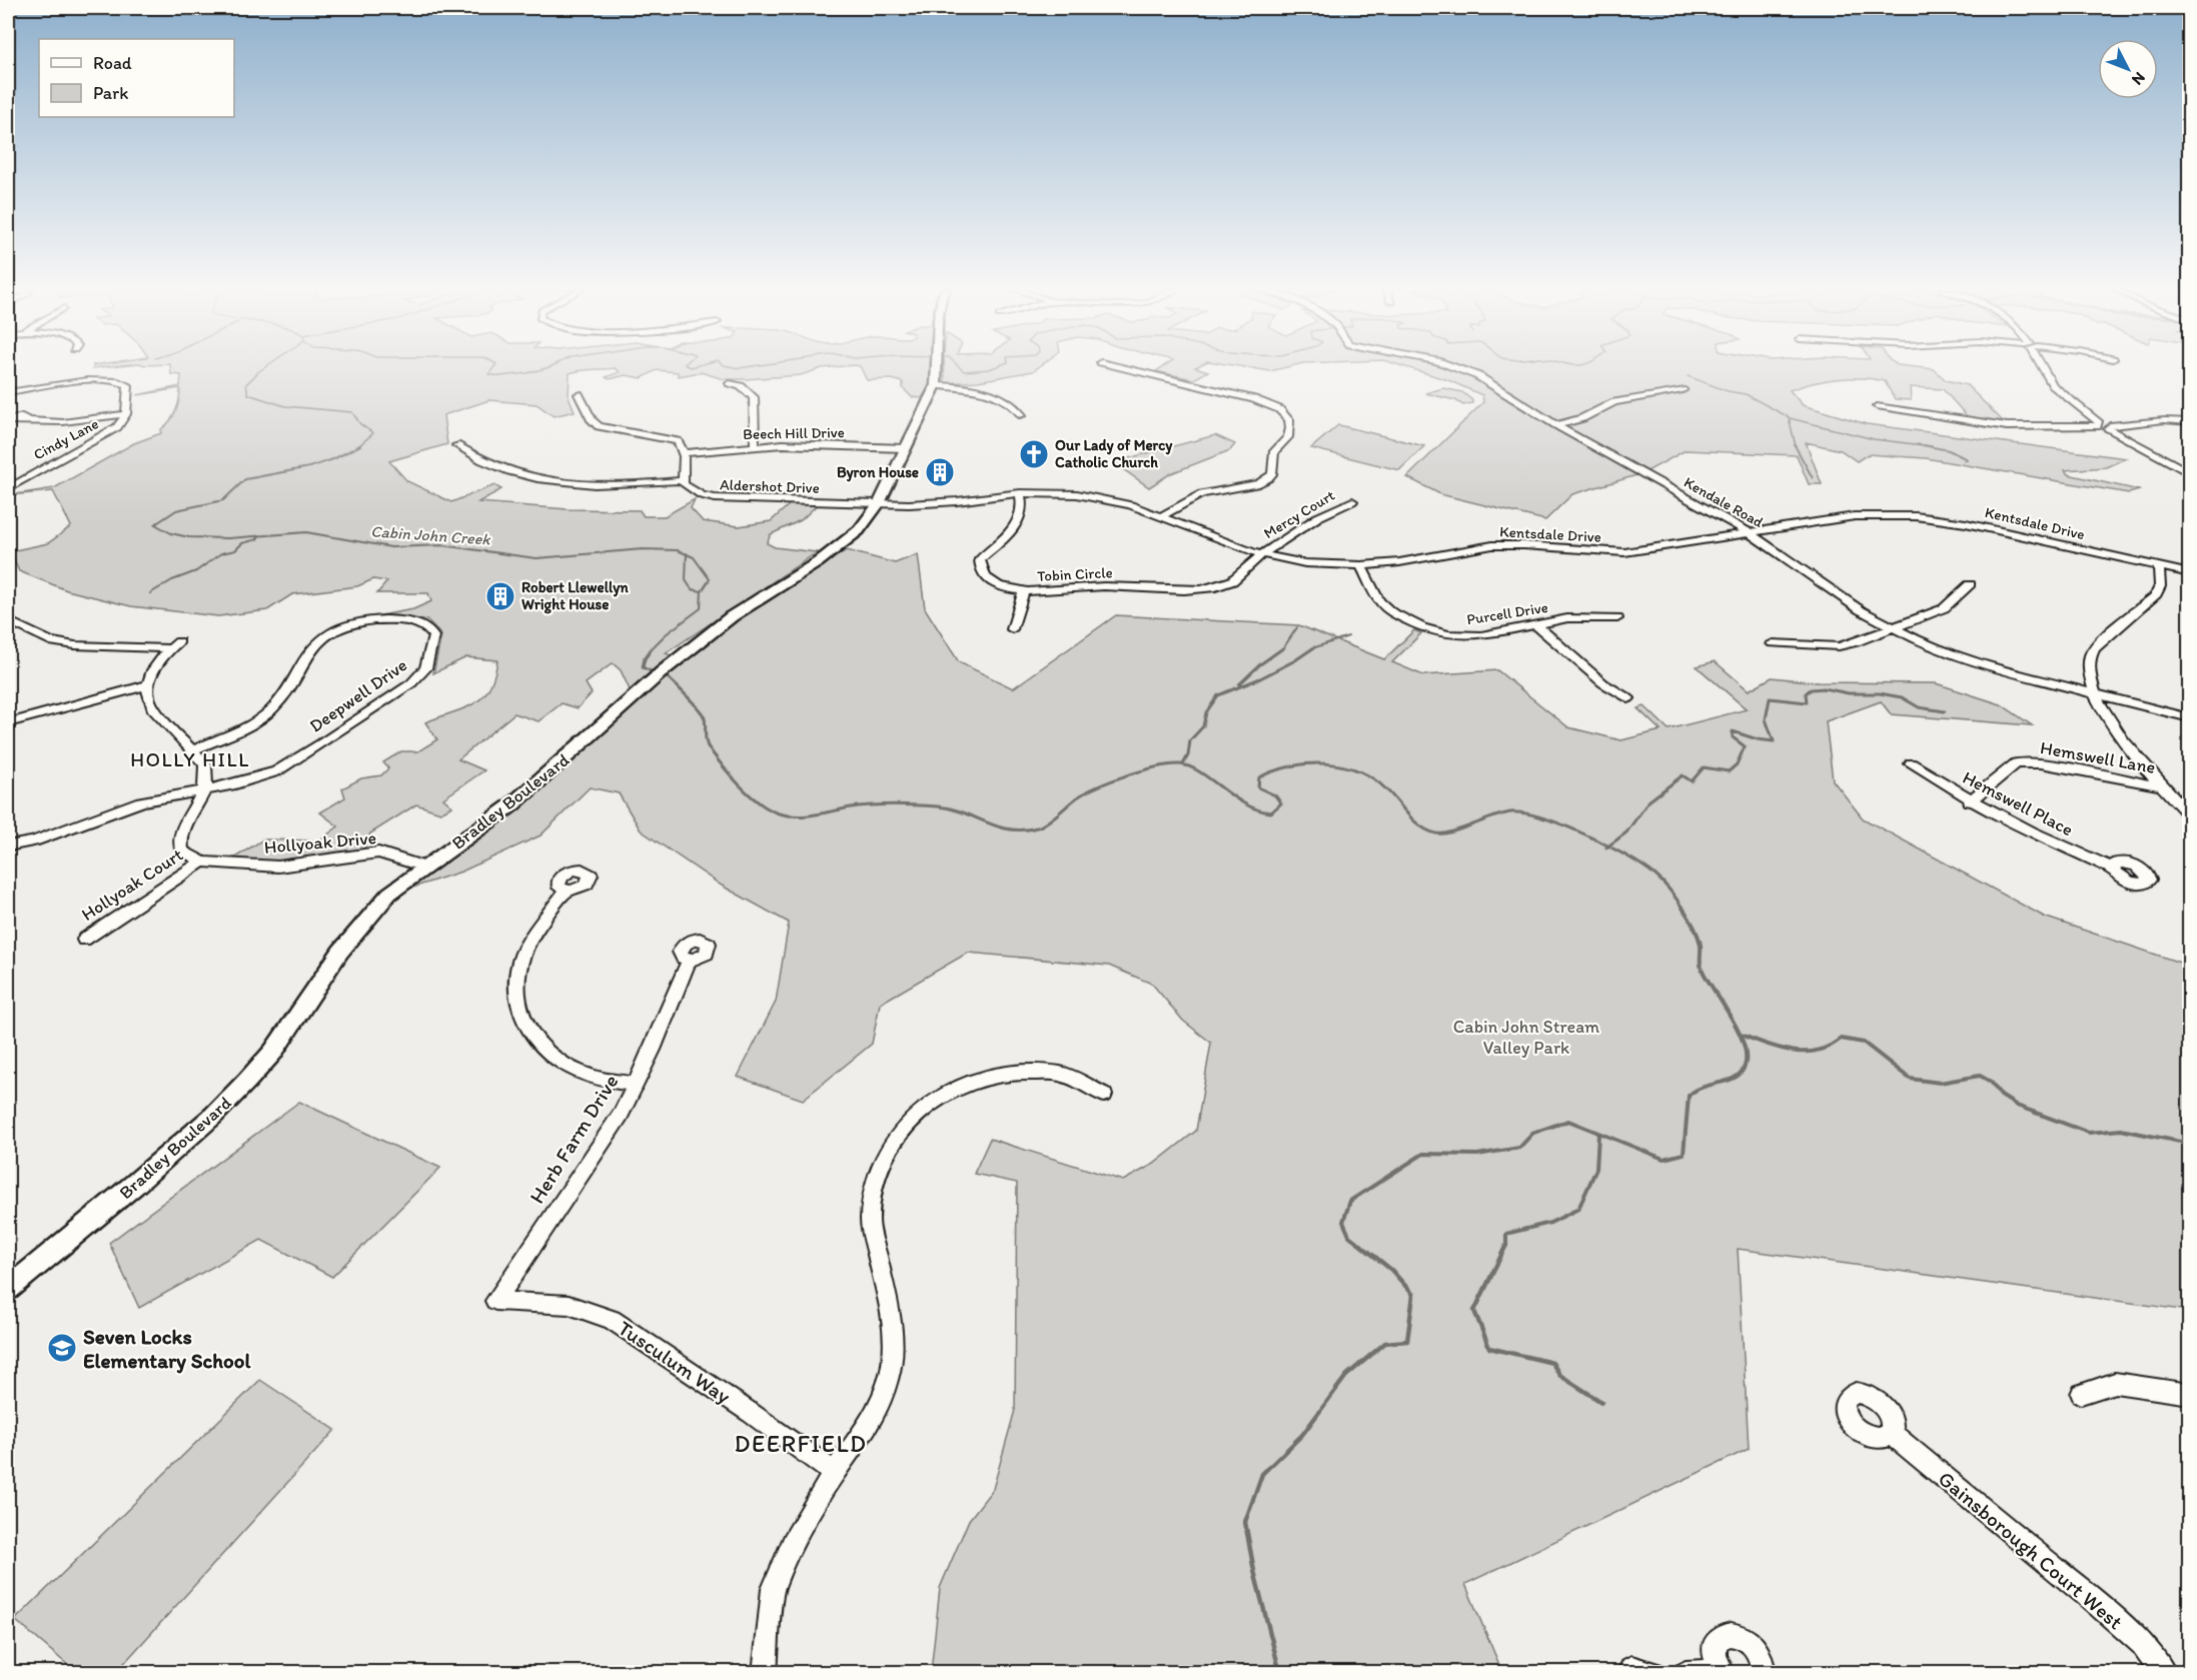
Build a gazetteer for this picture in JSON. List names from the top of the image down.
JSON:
{
  "streets": {
    "main road": ["Bradley Boulevard"],
    "street": [
      "Beech Hill Drive",
      "Cindy Lane",
      "Aldershot Drive",
      "Kendale Road",
      "Mercy Court",
      "Kentsdale Drive",
      "Tobin Circle",
      "Purcell Drive",
      "Deepwell Drive",
      "Hemswell Lane",
      "Hemswell Place",
      "Hollyoak Drive",
      "Hollyoak Court",
      "Herb Farm Drive",
      "Tusculum Way",
      "Gainsborough Court West"
    ]
  },
  "crossings": [
    ["Beech Hill Drive", "Bradley Boulevard"],
    ["Aldershot Drive", "Kentsdale Drive"],
    ["Aldershot Drive", "Bradley Boulevard"],
    ["Kendale Road", "Kentsdale Drive"],
    ["Mercy Court", "Kentsdale Drive"],
    ["Mercy Court", "Tobin Circle"],
    ["Kentsdale Drive", "Tobin Circle"],
    ["Kentsdale Drive", "Purcell Drive"],
    ["Kentsdale Drive", "Bradley Boulevard"],
    ["Hemswell Lane", "Hemswell Place"],
    ["Bradley Boulevard", "Hollyoak Drive"],
    ["Hollyoak Drive", "Hollyoak Court"],
    ["Herb Farm Drive", "Tusculum Way"]
  ],
  "districts": ["HOLLY HILL", "DEERFIELD"],
  "water": ["Cabin John Creek"],
  "parks": ["Cabin John Stream Valley Park"],
  "places": {
    "church": ["Our Lady of Mercy Catholic Church"],
    "building": ["Byron House", "Robert Llewellyn Wright House"],
    "school or university": ["Seven Locks Elementary School"]
  },
  "legend": ["Road", "Park"],
  "north": "bottom right"
}
